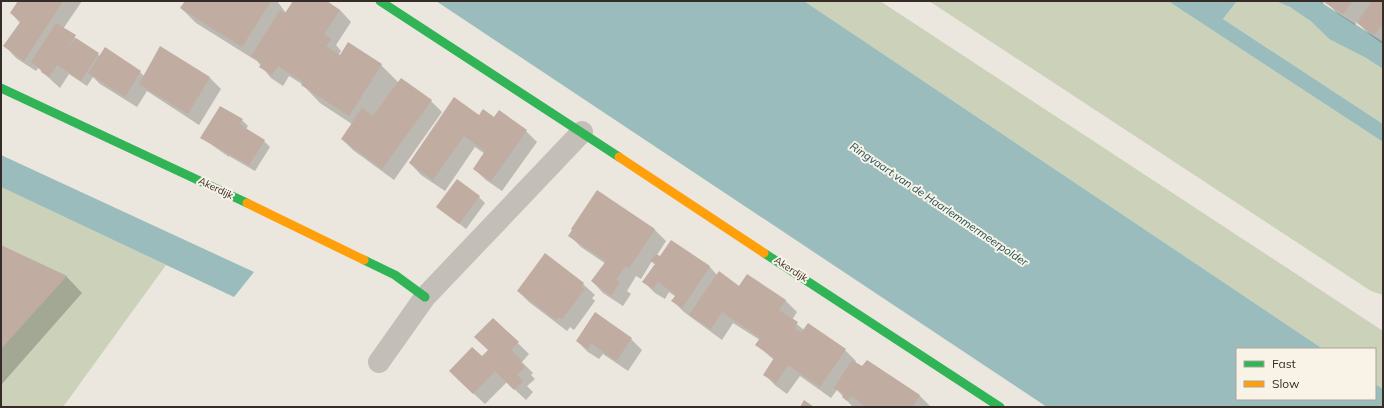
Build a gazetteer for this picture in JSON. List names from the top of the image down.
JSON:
{
  "streets": {
    "street": ["Akerdijk"]
  },
  "water": ["Ringvaart van de Haarlemmermeerpolder"],
  "legend": ["Fast", "Slow"]
}
